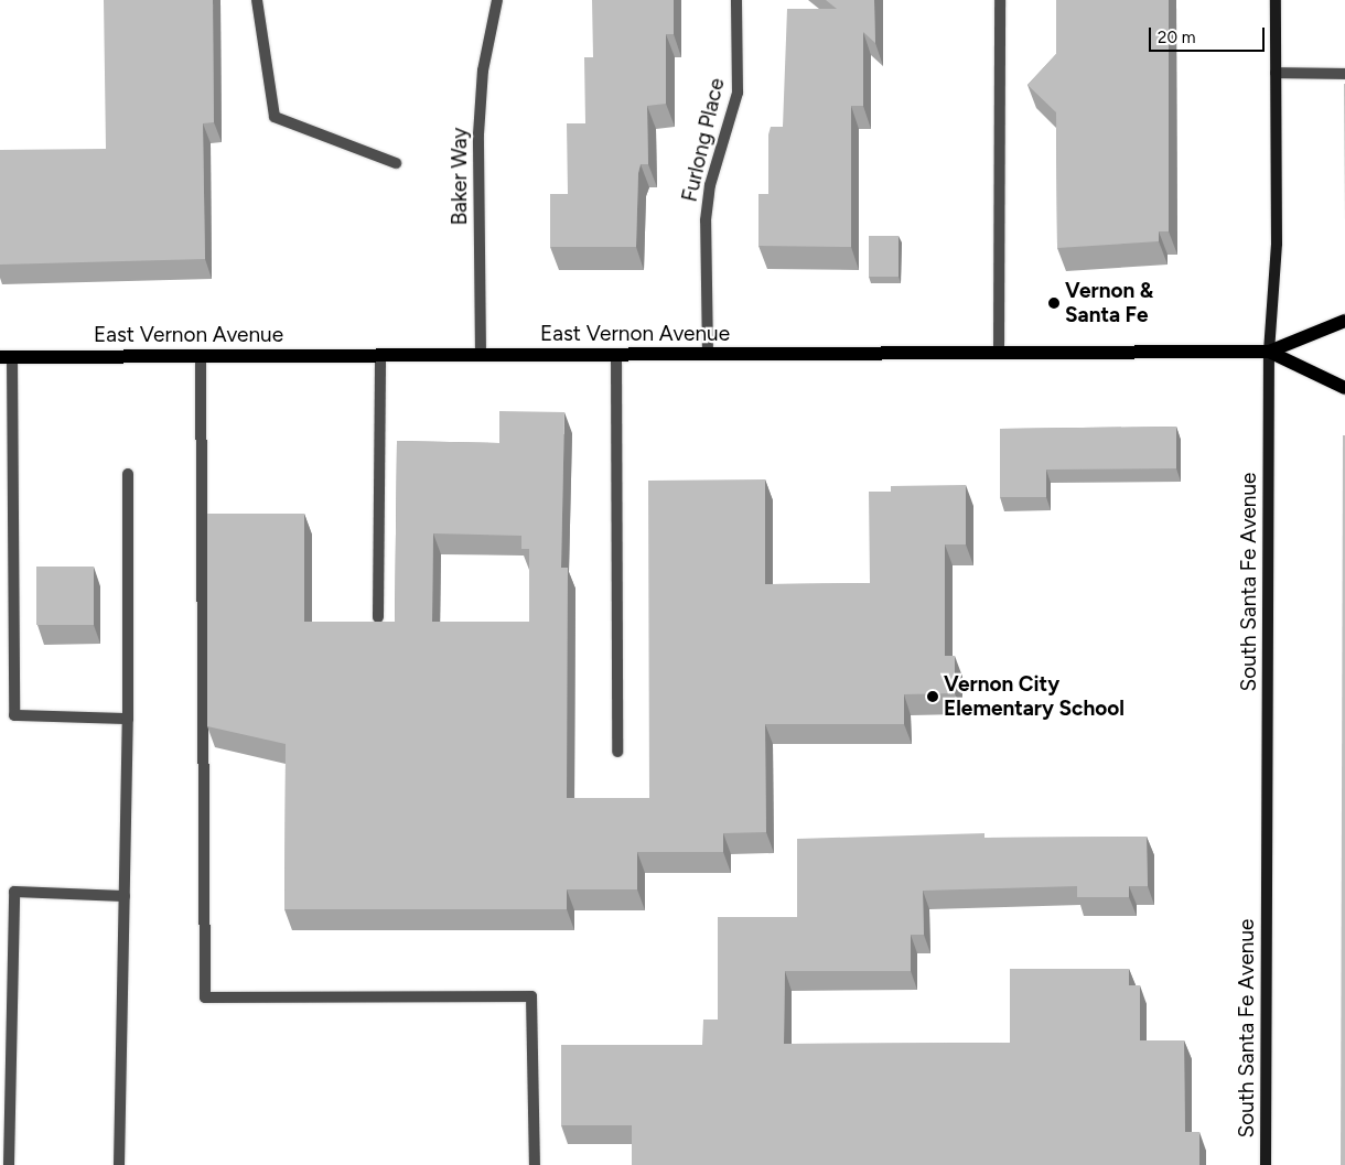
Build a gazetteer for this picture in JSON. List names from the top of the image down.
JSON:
{
  "streets": {
    "main road": ["East Vernon Avenue", "South Santa Fe Avenue"],
    "street": ["Furlong Place", "Baker Way"]
  },
  "crossings": [
    ["Furlong Place", "East Vernon Avenue"],
    ["Baker Way", "East Vernon Avenue"],
    ["East Vernon Avenue", "South Santa Fe Avenue"]
  ],
  "places": ["Vernon & Santa Fe", "Vernon City Elementary School"],
  "scale_bar": "20 m"
}
